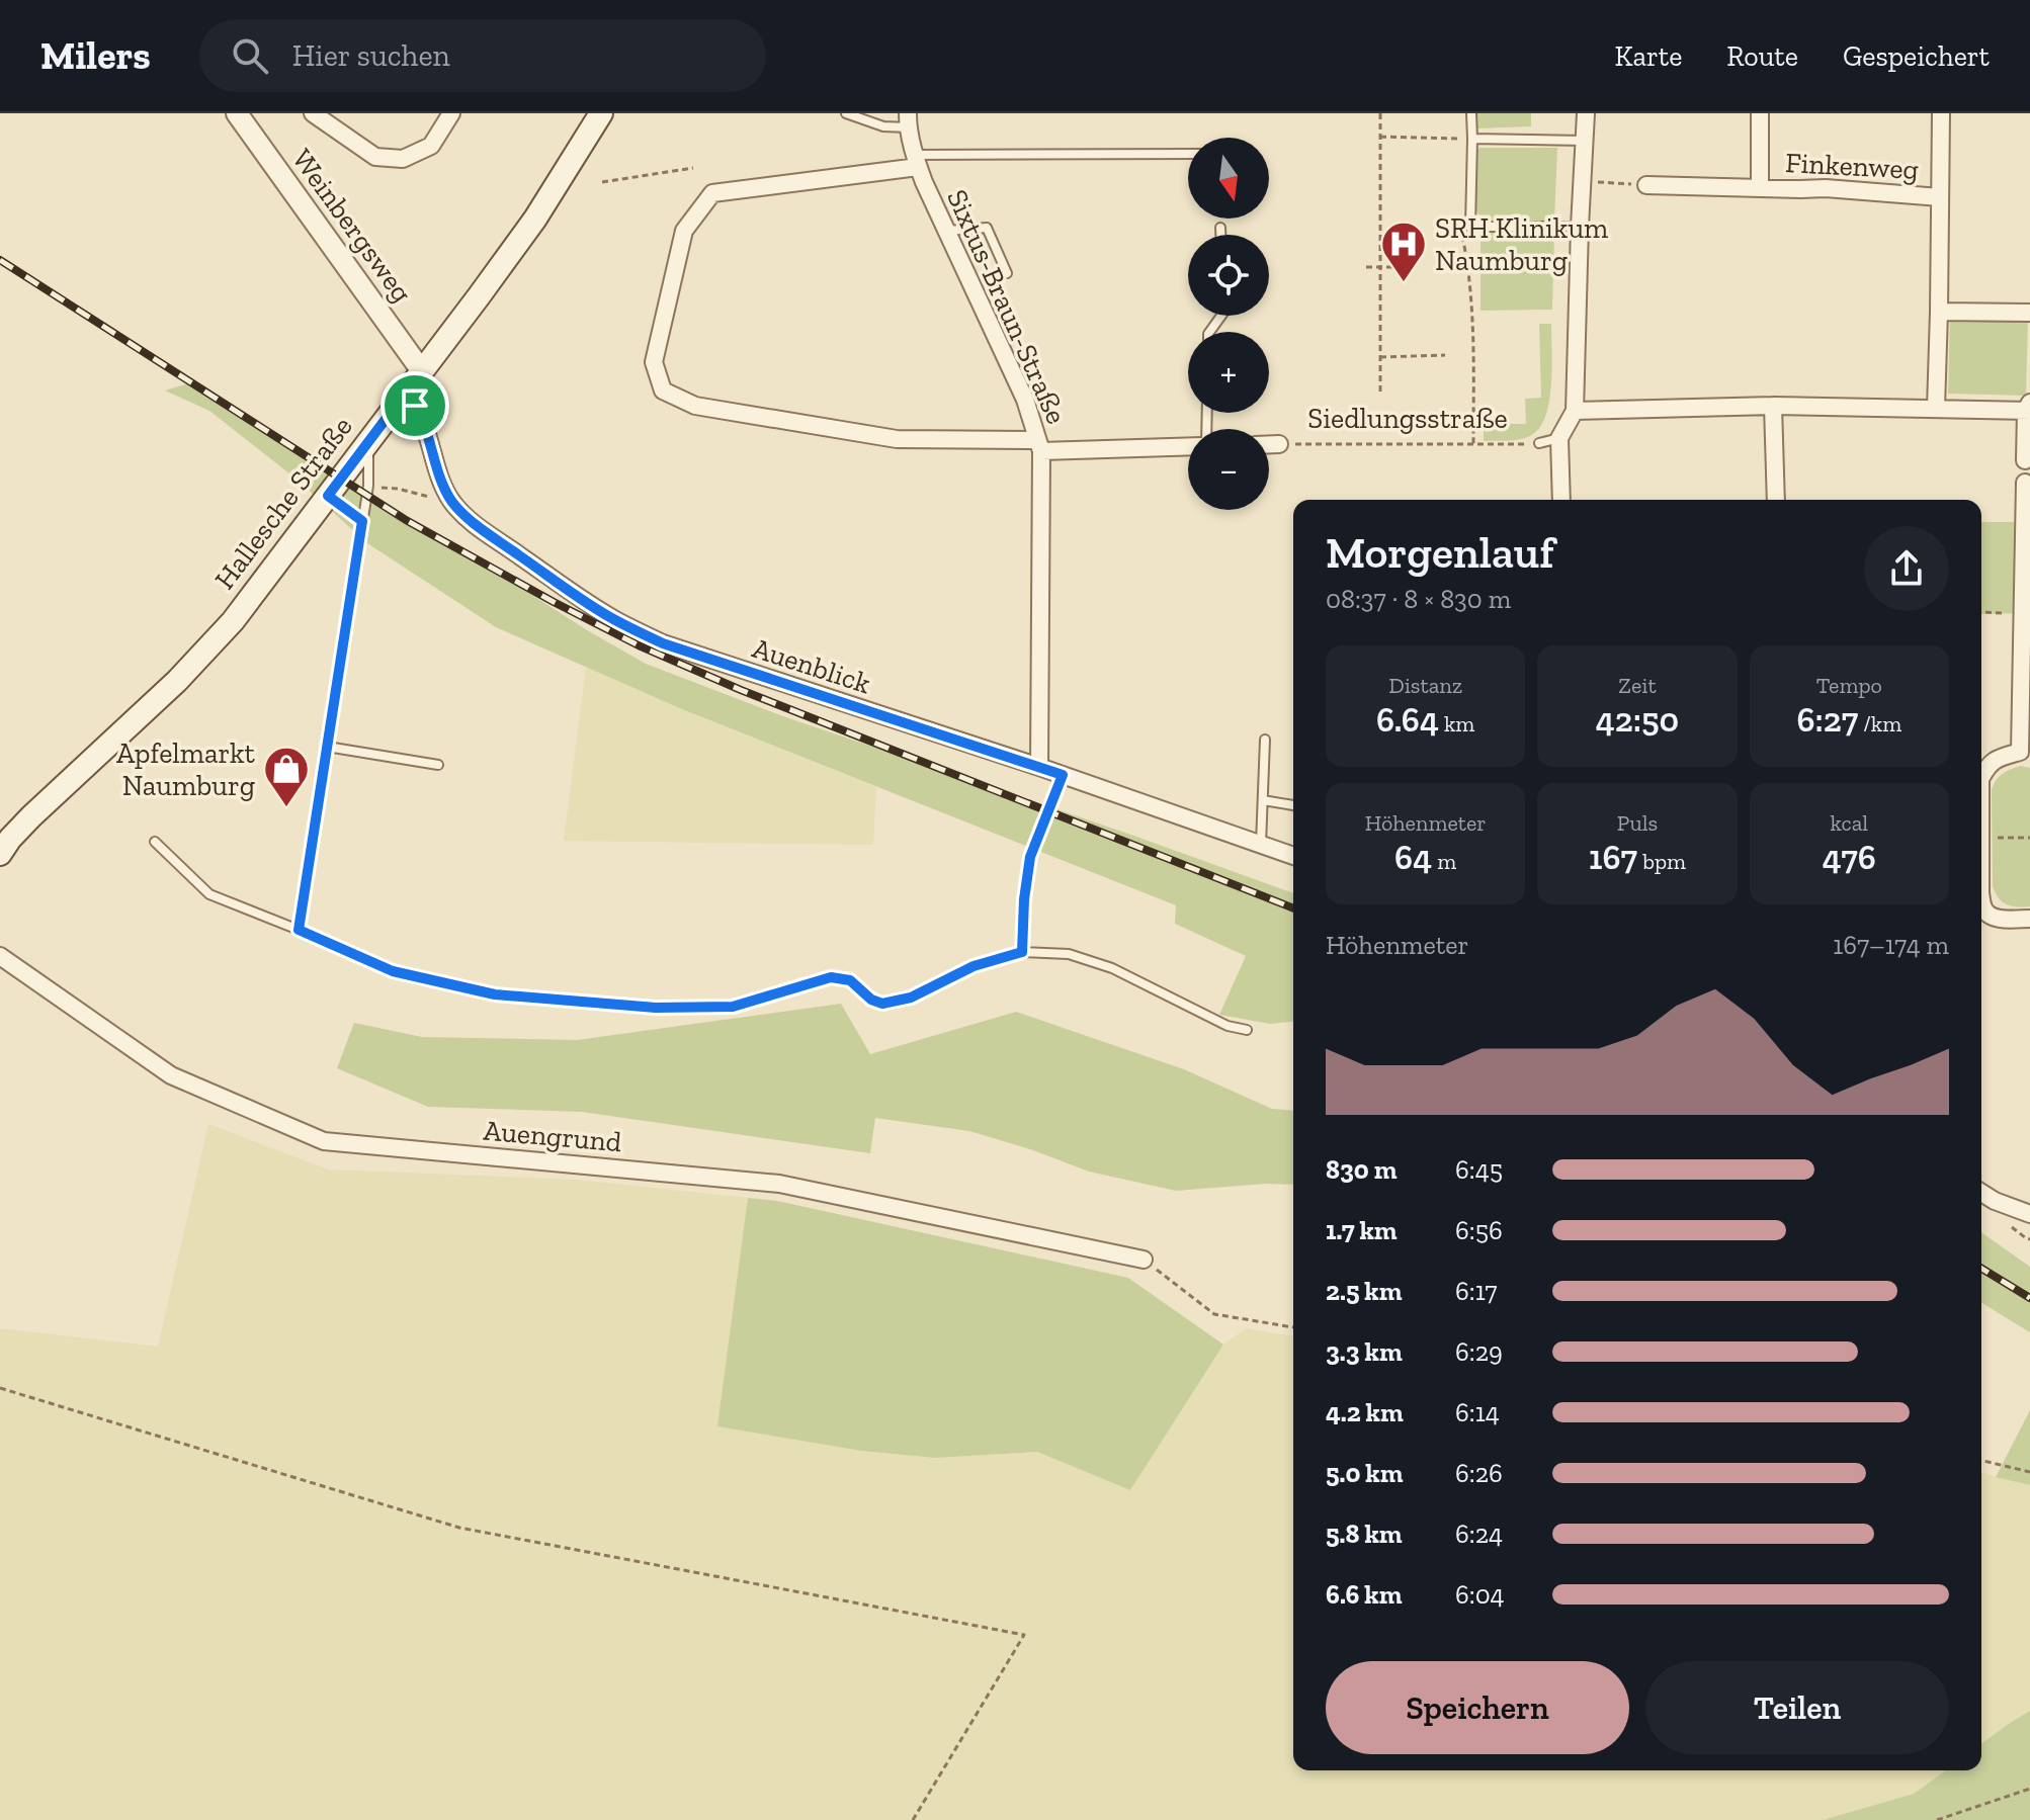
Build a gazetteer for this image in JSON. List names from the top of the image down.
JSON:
{
  "streets": {
    "main road": ["Hallesche Straße"],
    "street": [
      "Finkenweg",
      "Weinbergsweg",
      "Sixtus-Braun-Straße",
      "Siedlungsstraße",
      "Auenblick",
      "Auengrund"
    ]
  },
  "crossings": [
    ["Weinbergsweg", "Hallesche Straße"],
    ["Sixtus-Braun-Straße", "Auenblick"],
    ["Hallesche Straße", "Auenblick"]
  ],
  "places": {
    "hospital": ["SRH Klinikum Naumburg"],
    "shop": ["Apfelmarkt Naumburg"]
  },
  "north": "bottom",
  "page": {
    "header": "Milers",
    "search": "Hier suchen",
    "nav": ["Karte", "Route", "Gespeichert"],
    "map_buttons": ["+", "−"],
    "heading": ["Morgenlauf", "08:37 · 8 × 830 m"],
    "stats": [
      ["Distanz", "6.64 km"],
      ["Zeit", "42:50"],
      ["Tempo", "6:27 /km"],
      ["Höhenmeter", "64 m"],
      ["Puls", "167 bpm"],
      ["kcal", "476"]
    ],
    "chart": ["Höhenmeter", "167–174 m"],
    "list": [
      {
        "name": "830 m",
        "note": "6:45"
      },
      {
        "name": "1.7 km",
        "note": "6:56"
      },
      {
        "name": "2.5 km",
        "note": "6:17"
      },
      {
        "name": "3.3 km",
        "note": "6:29"
      },
      {
        "name": "4.2 km",
        "note": "6:14"
      },
      {
        "name": "5.0 km",
        "note": "6:26"
      },
      {
        "name": "5.8 km",
        "note": "6:24"
      },
      {
        "name": "6.6 km",
        "note": "6:04"
      }
    ],
    "buttons": ["Speichern", "Teilen"]
  }
}
